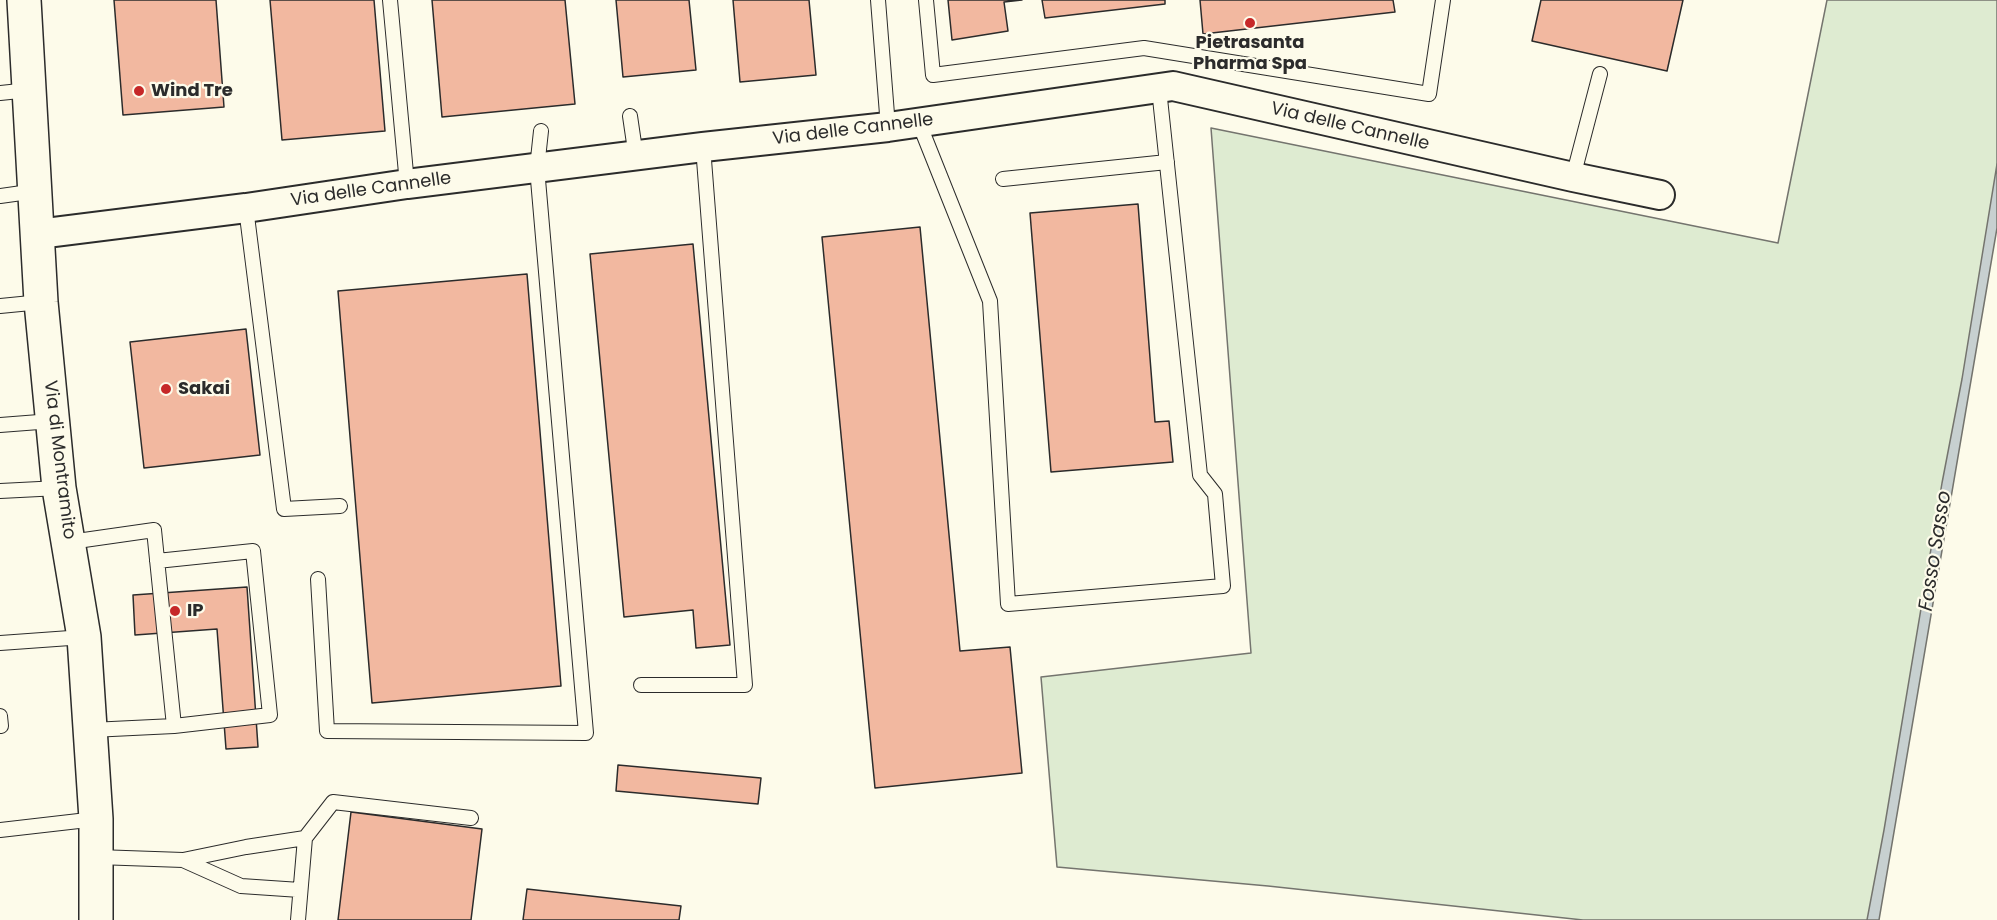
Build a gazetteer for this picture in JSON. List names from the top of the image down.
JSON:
{
  "streets": {
    "main road": ["Via di Montramito"],
    "street": ["Via delle Cannelle"]
  },
  "crossings": [
    ["Via delle Cannelle", "Via di Montramito"]
  ],
  "water": ["Fosso Sasso"],
  "places": [
    "Pietrasanta Pharma Spa",
    "Wind Tre",
    "Sakai",
    "IP"
  ]
}
